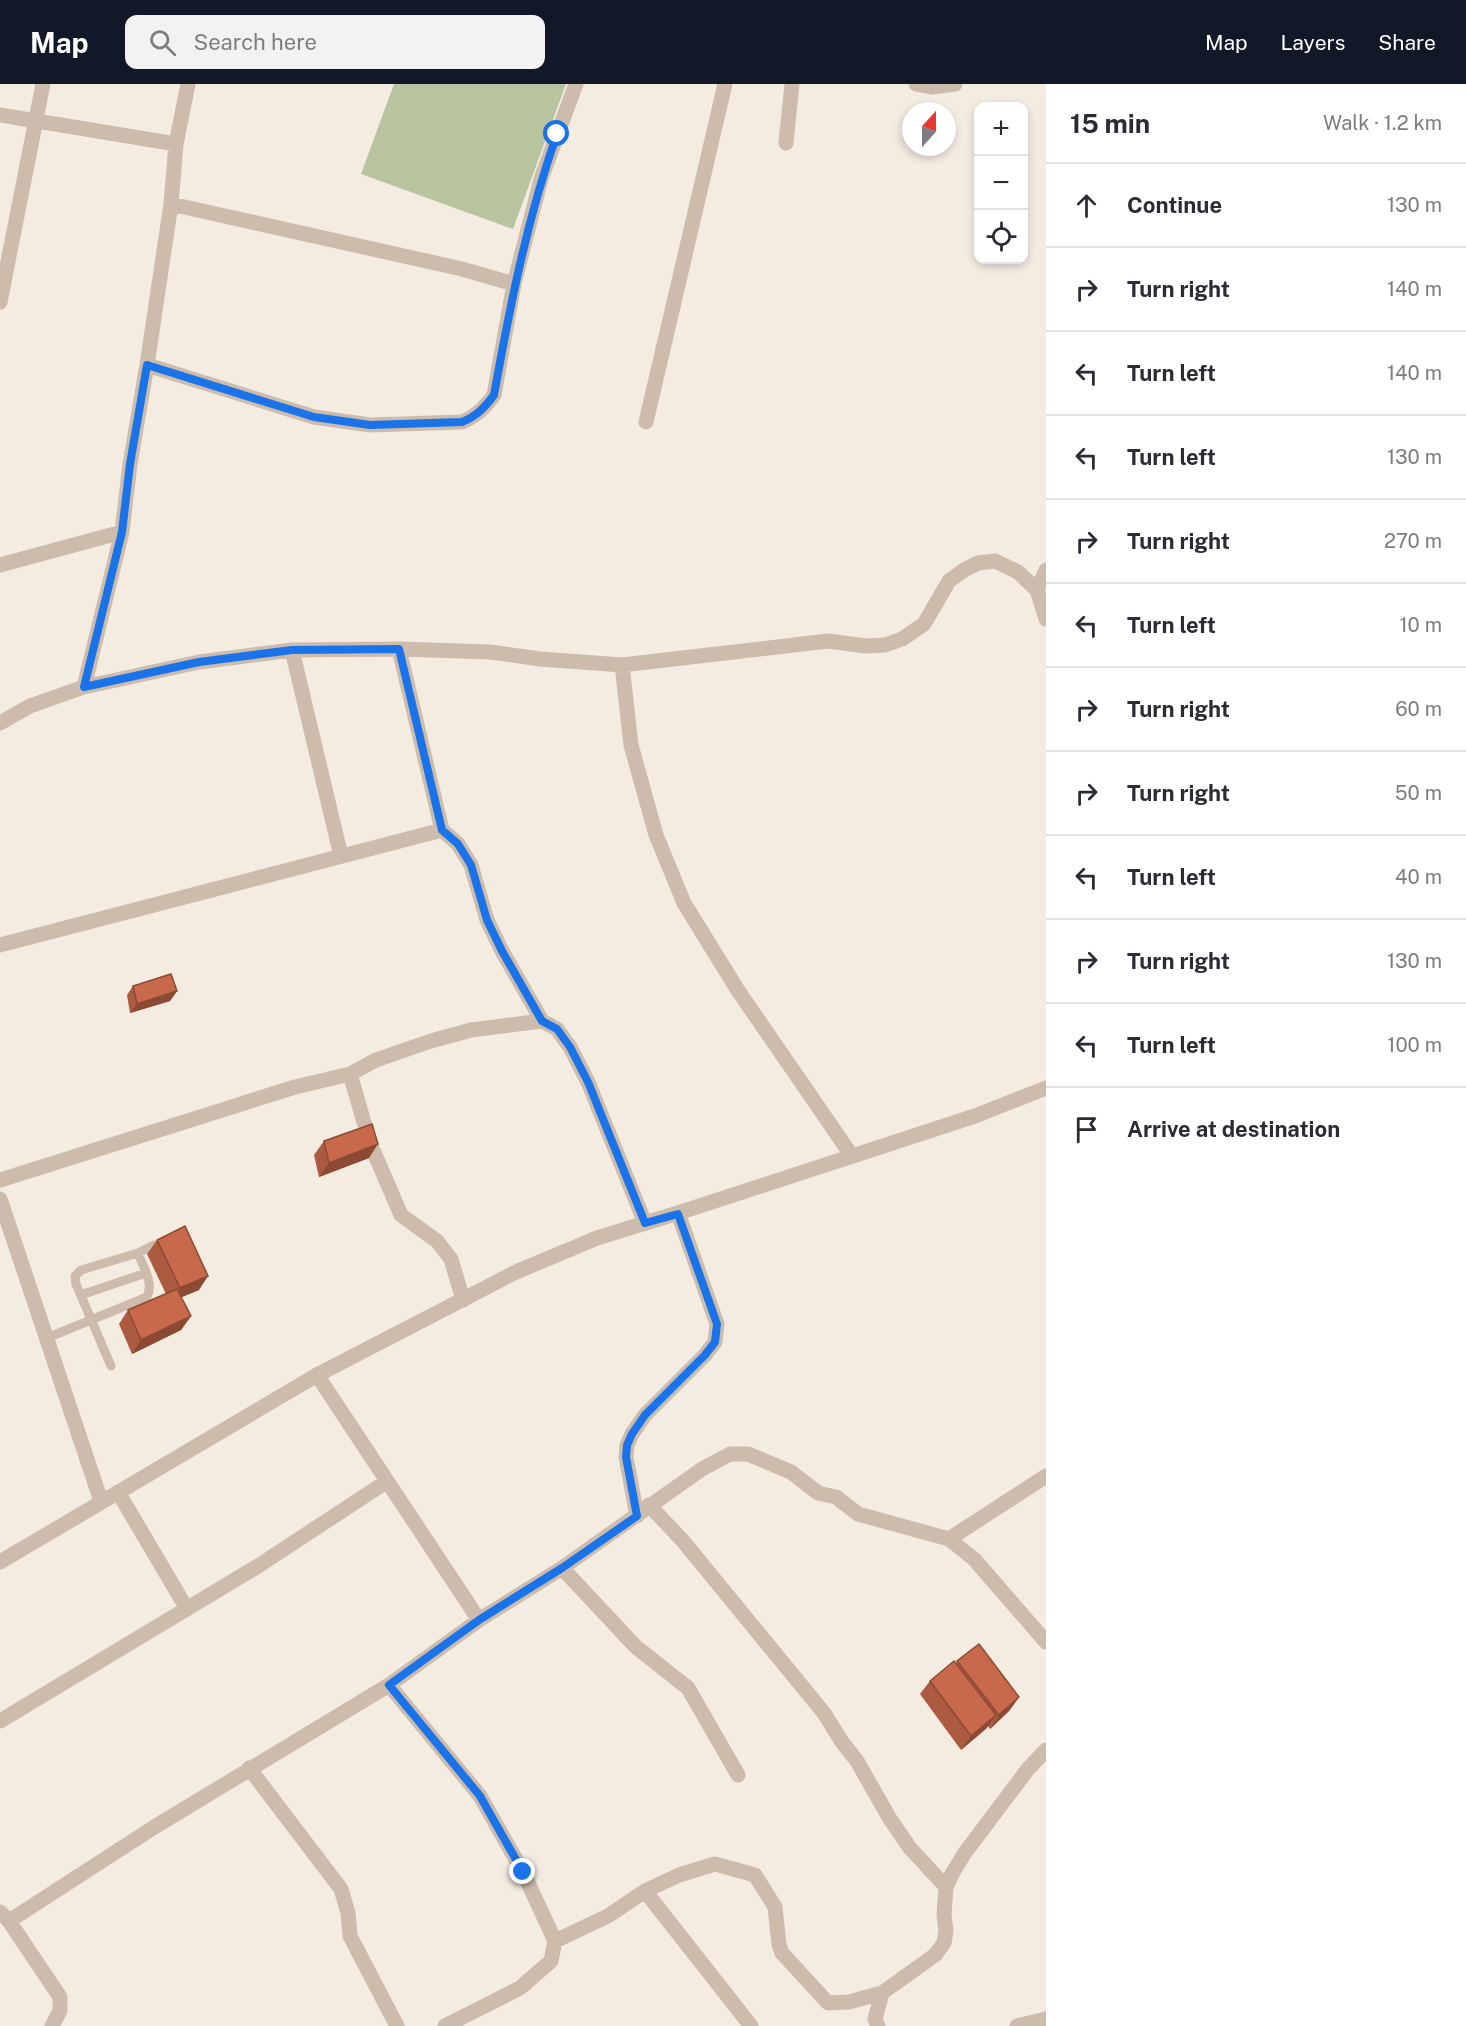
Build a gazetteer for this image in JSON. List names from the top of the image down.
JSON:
{
  "north": "top",
  "page": {
    "header": "Map",
    "search": "Search here",
    "nav": ["Map", "Layers", "Share"],
    "heading": ["15 min", "Walk · 1.2 km"],
    "map_buttons": ["+", "−"],
    "list": [
      ["Continue", "130 m"],
      ["Turn right", "140 m"],
      ["Turn left", "140 m"],
      ["Turn left", "130 m"],
      ["Turn right", "270 m"],
      ["Turn left", "10 m"],
      ["Turn right", "60 m"],
      ["Turn right", "50 m"],
      ["Turn left", "40 m"],
      ["Turn right", "130 m"],
      ["Turn left", "100 m"],
      "Arrive at destination"
    ]
  }
}
